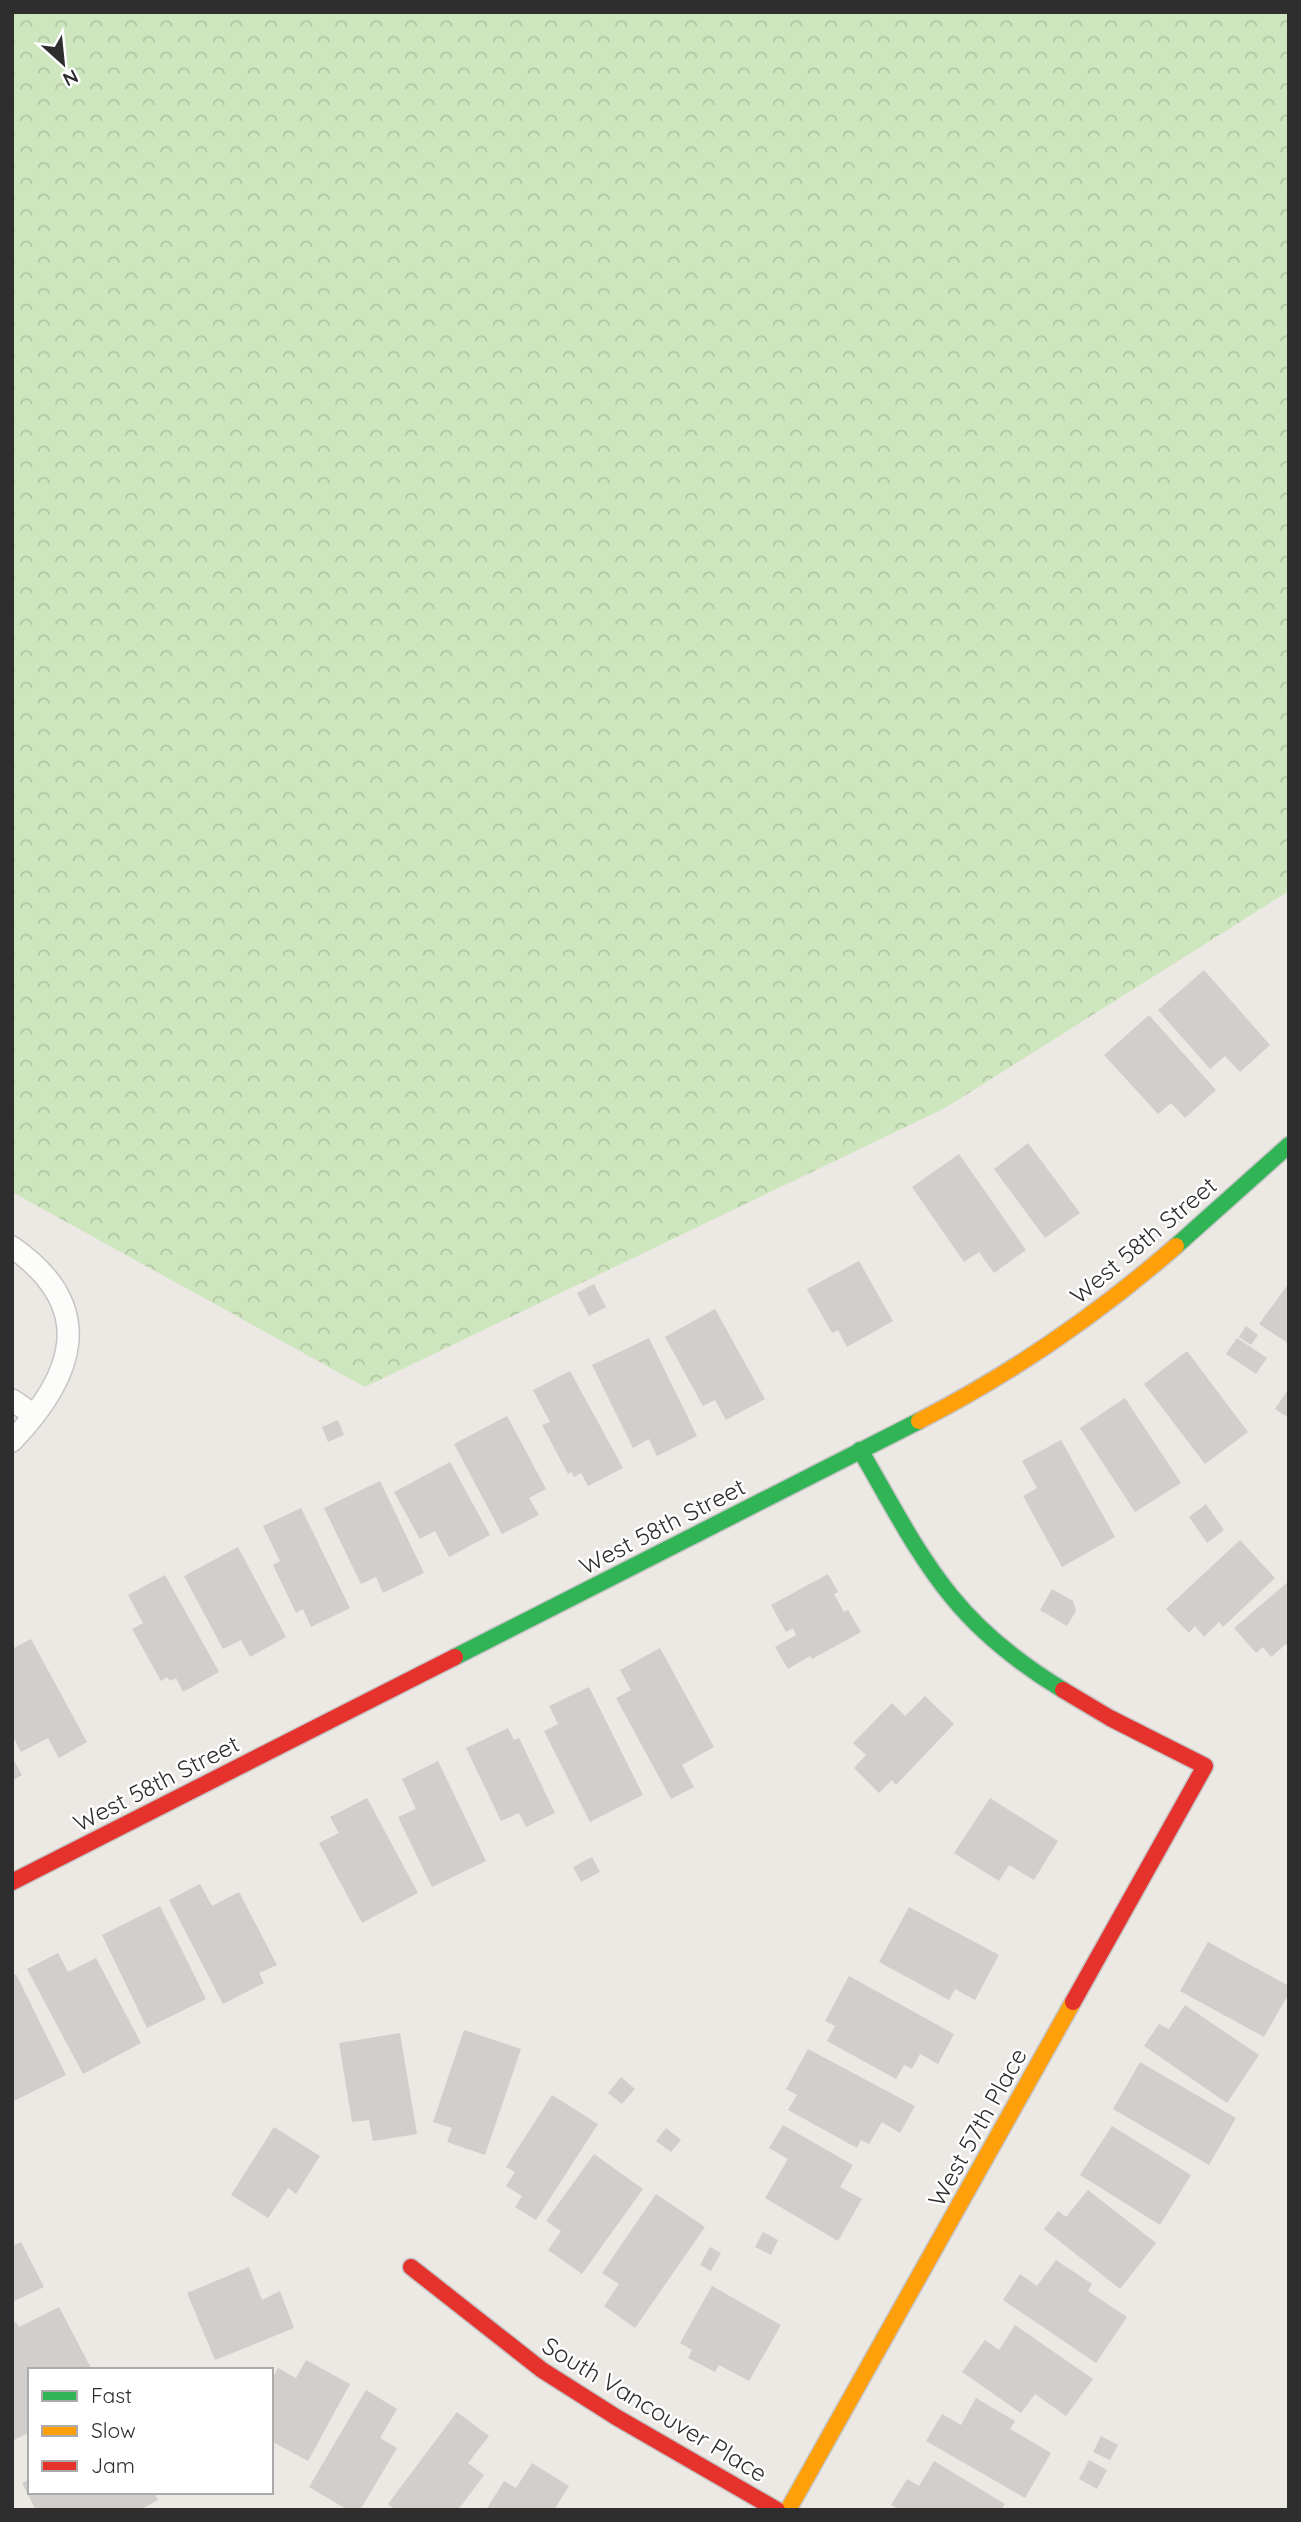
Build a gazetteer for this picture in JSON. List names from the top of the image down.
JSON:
{
  "streets": {
    "street": ["West 58th Street", "West 57th Place", "South Vancouver Place"]
  },
  "crossings": [
    ["West 58th Street", "West 57th Place"]
  ],
  "legend": ["Fast", "Slow", "Jam"],
  "north": "bottom right"
}
